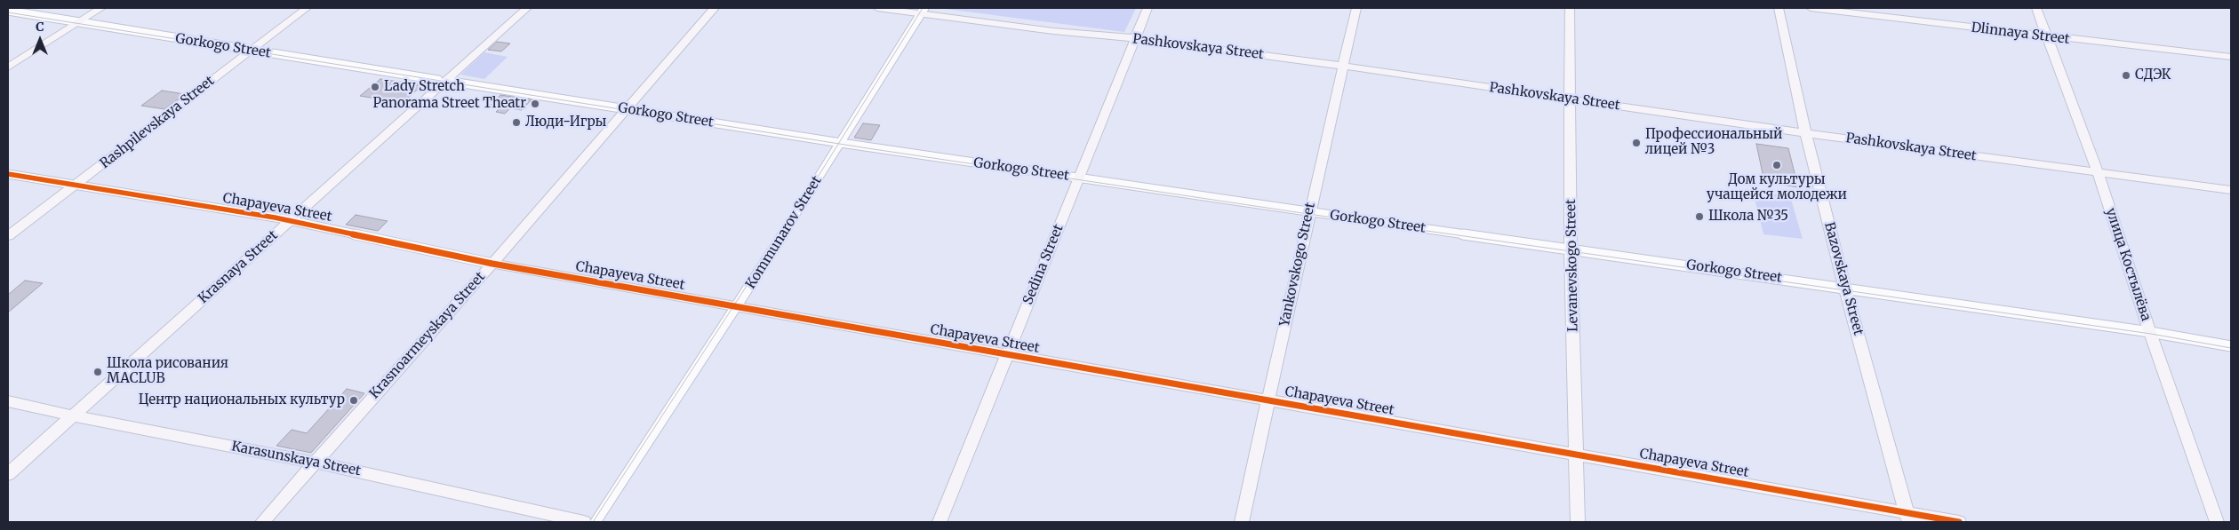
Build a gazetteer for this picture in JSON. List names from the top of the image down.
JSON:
{
  "streets": {
    "street": [
      "Dlinnaya Street",
      "Gorkogo Street",
      "Pashkovskaya Street",
      "Rashpilevskaya Street",
      "Chapayeva Street",
      "Kommunarov Street",
      "Sedina Street",
      "Yankovskogo Street",
      "улица Костылёва",
      "Levanevskogo Street",
      "Krasnaya Street",
      "Bazovskaya Street",
      "Krasnoarmeyskaya Street",
      "Karasunskaya Street"
    ]
  },
  "crossings": [
    ["Dlinnaya Street", "улица Костылёва"],
    ["Gorkogo Street", "Rashpilevskaya Street"],
    ["Gorkogo Street", "Kommunarov Street"],
    ["Gorkogo Street", "Sedina Street"],
    ["Gorkogo Street", "Yankovskogo Street"],
    ["Gorkogo Street", "улица Костылёва"],
    ["Gorkogo Street", "Levanevskogo Street"],
    ["Gorkogo Street", "Krasnaya Street"],
    ["Gorkogo Street", "Bazovskaya Street"],
    ["Gorkogo Street", "Krasnoarmeyskaya Street"],
    ["Pashkovskaya Street", "Kommunarov Street"],
    ["Pashkovskaya Street", "Sedina Street"],
    ["Pashkovskaya Street", "Yankovskogo Street"],
    ["Pashkovskaya Street", "улица Костылёва"],
    ["Pashkovskaya Street", "Levanevskogo Street"],
    ["Pashkovskaya Street", "Bazovskaya Street"],
    ["Rashpilevskaya Street", "Chapayeva Street"],
    ["Chapayeva Street", "Kommunarov Street"],
    ["Chapayeva Street", "Sedina Street"],
    ["Chapayeva Street", "Yankovskogo Street"],
    ["Chapayeva Street", "Levanevskogo Street"],
    ["Chapayeva Street", "Krasnaya Street"],
    ["Chapayeva Street", "Bazovskaya Street"],
    ["Chapayeva Street", "Krasnoarmeyskaya Street"],
    ["Krasnaya Street", "Karasunskaya Street"],
    ["Krasnoarmeyskaya Street", "Karasunskaya Street"]
  ],
  "places": [
    "СДЭК",
    "Lady Stretch",
    "Panorama Street Theatr",
    "Люди-Игры",
    "Профессиональный лицей №3",
    "Дом культуры учащейся молодежи",
    "Школа №35",
    "Школа рисования MACLUB",
    "Центр национальных культур"
  ],
  "north": "top"
}
